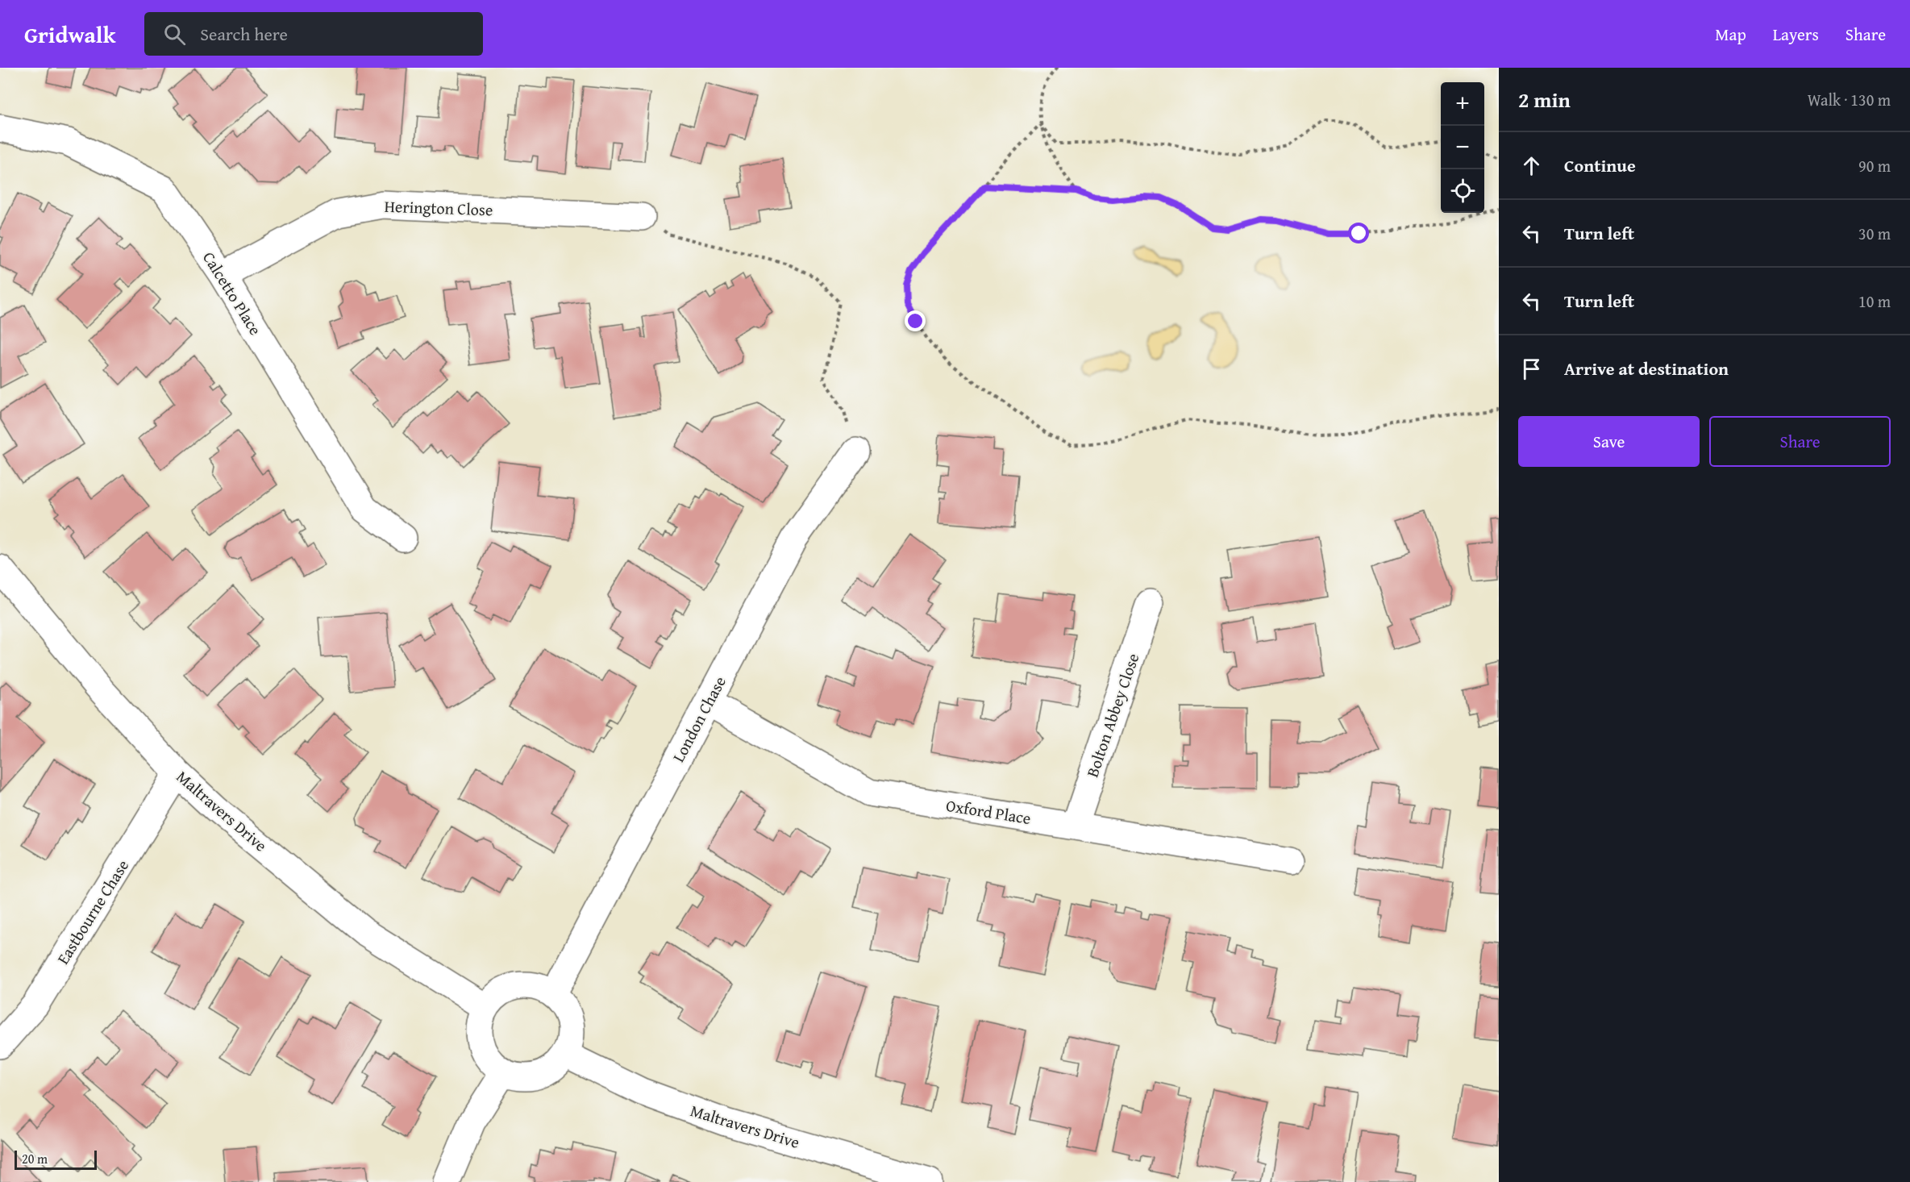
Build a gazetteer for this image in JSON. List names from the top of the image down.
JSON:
{
  "streets": {
    "street": [
      "Herington Close",
      "Calcetto Place",
      "Bolton Abbey Close",
      "London Chase",
      "Maltravers Drive",
      "Oxford Place",
      "Eastbourne Chase"
    ]
  },
  "crossings": [
    ["Herington Close", "Calcetto Place"],
    ["Bolton Abbey Close", "Oxford Place"],
    ["London Chase", "Maltravers Drive"],
    ["London Chase", "Oxford Place"],
    ["Maltravers Drive", "Eastbourne Chase"]
  ],
  "scale_bar": "20 m",
  "page": {
    "header": "Gridwalk",
    "search": "Search here",
    "nav": ["Map", "Layers", "Share"],
    "heading": ["2 min", "Walk · 130 m"],
    "map_buttons": ["+", "−"],
    "list": [
      ["Continue", "90 m"],
      ["Turn left", "30 m"],
      ["Turn left", "10 m"],
      "Arrive at destination"
    ],
    "buttons": ["Save", "Share"],
    "scale": "20 m"
  }
}
